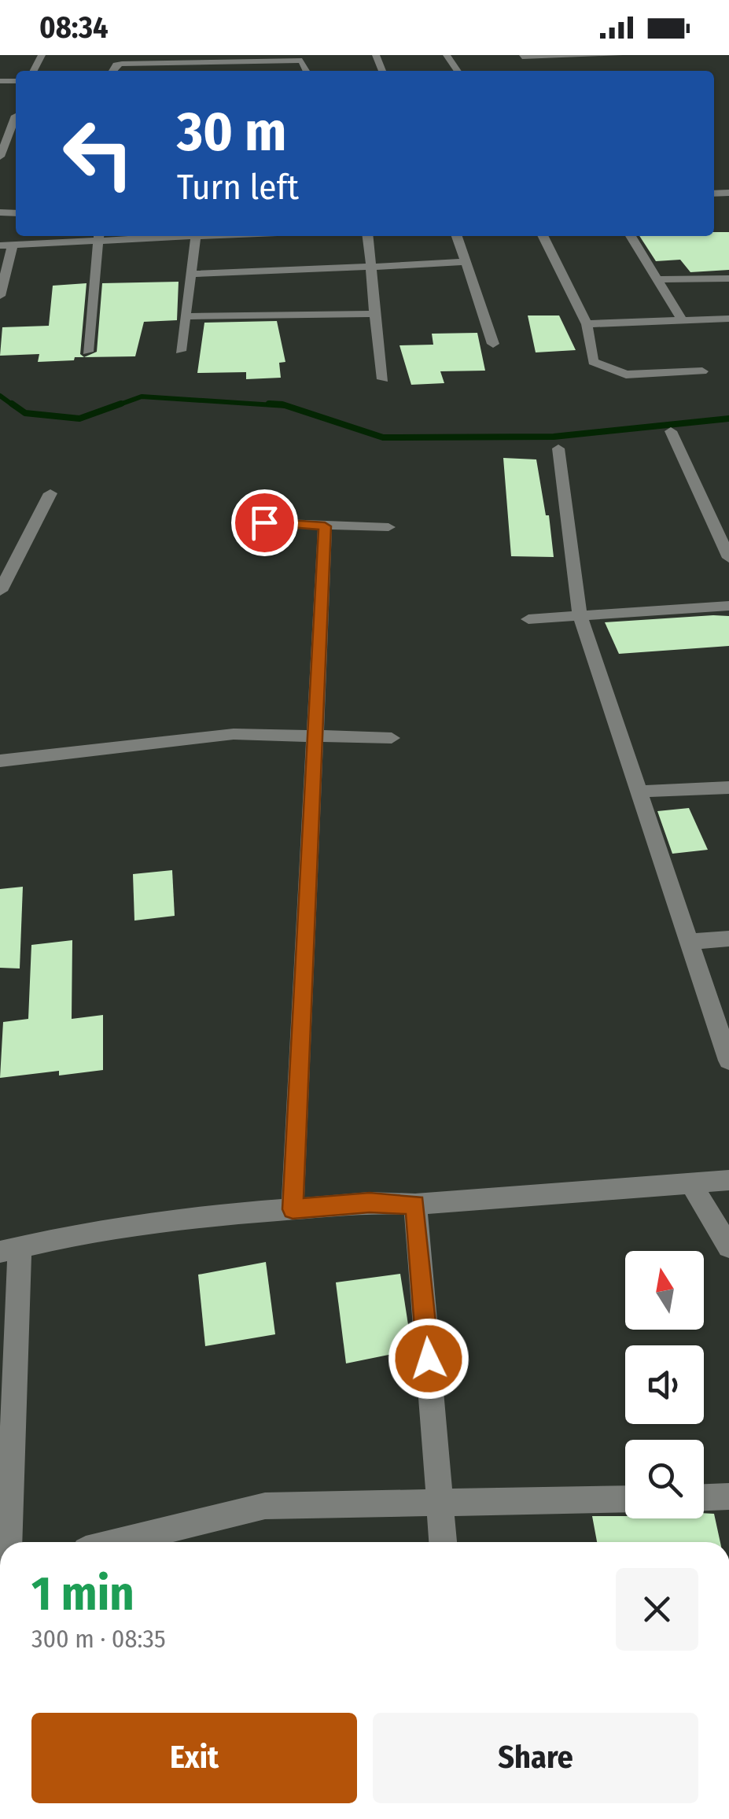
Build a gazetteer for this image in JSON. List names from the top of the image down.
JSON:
{
  "north": "top",
  "page": {
    "status": "08:34",
    "turn": ["30 m", "Turn left"],
    "heading": ["1 min", "300 m · 08:35"],
    "buttons": ["Exit", "Share"]
  }
}
